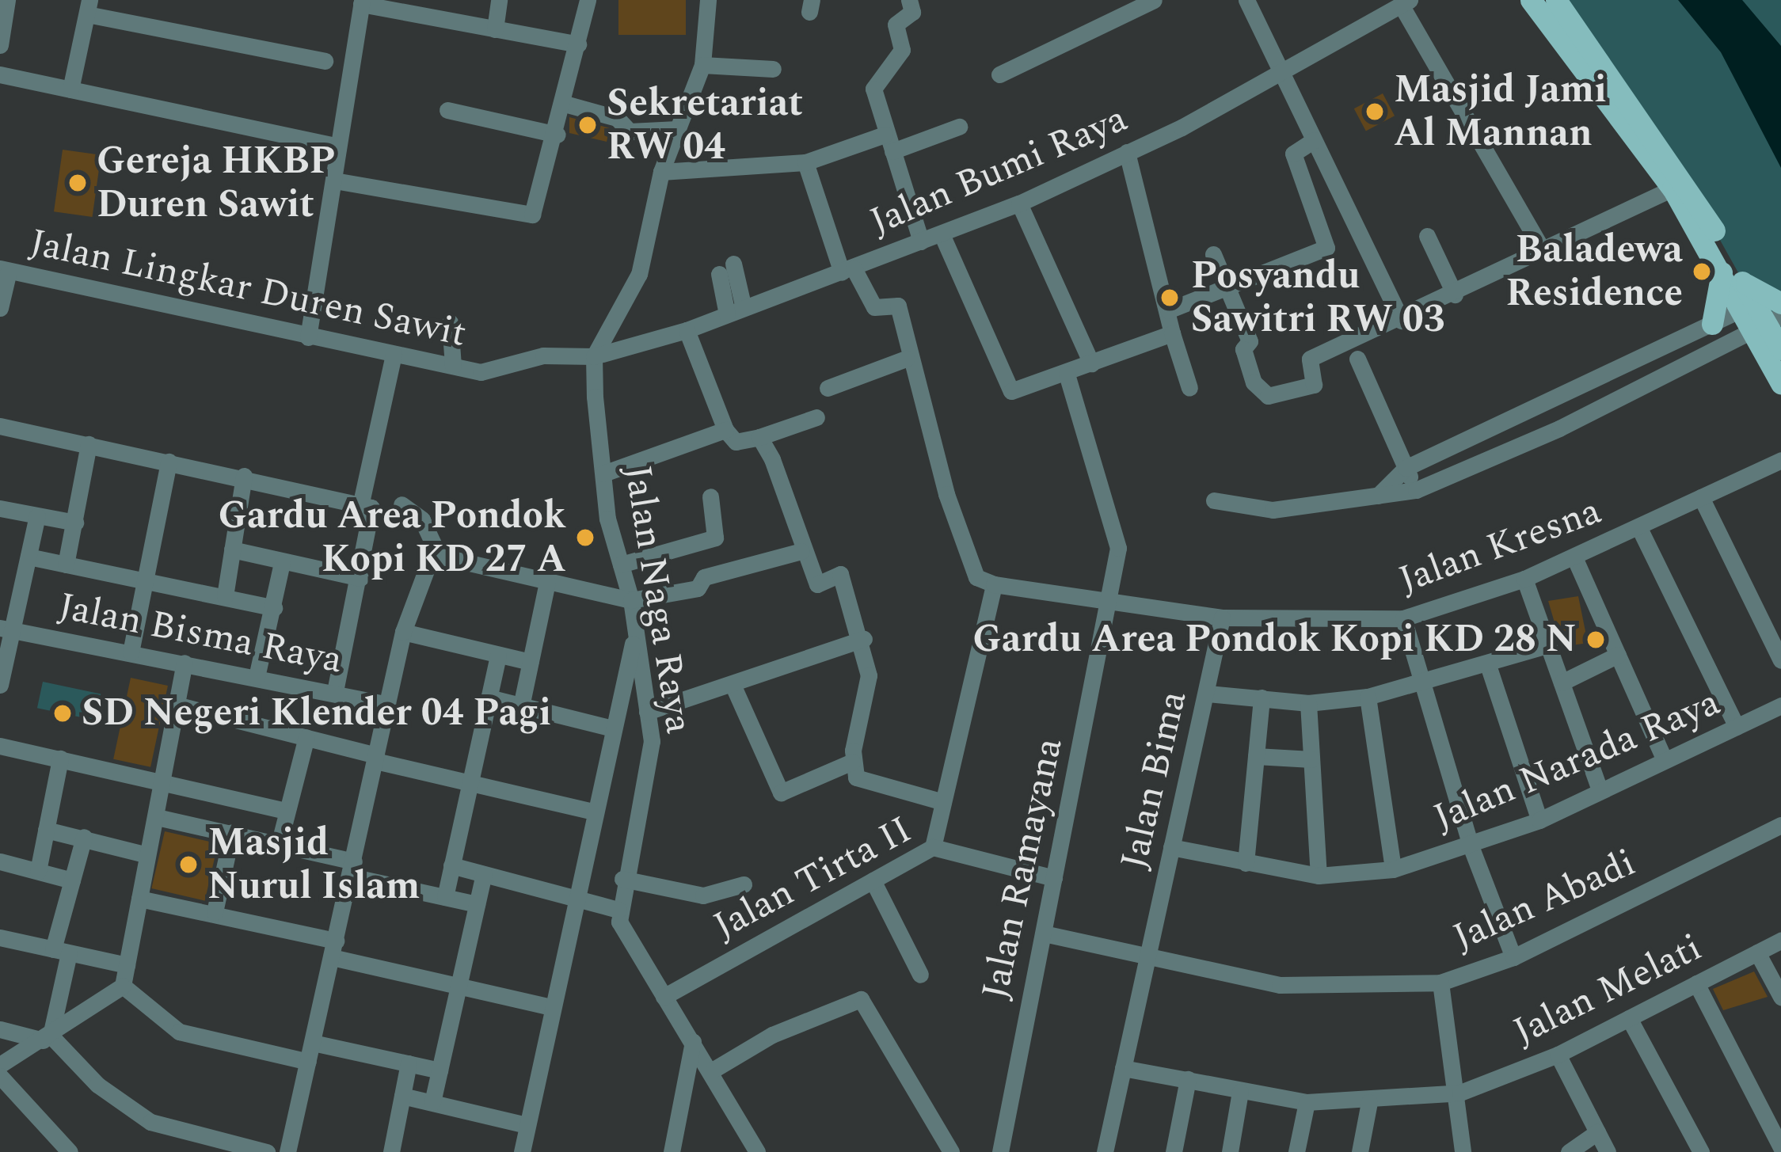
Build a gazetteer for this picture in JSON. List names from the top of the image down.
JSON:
{
  "streets": {
    "street": [
      "Jalan Bumi Raya",
      "Jalan Lingkar Duren Sawit",
      "Jalan Kresna",
      "Jalan Naga Raya",
      "Jalan Bisma Raya",
      "Jalan Narada Raya",
      "Jalan Bima",
      "Jalan Ramayana",
      "Jalan Tirta II",
      "Jalan Abadi",
      "Jalan Melati"
    ]
  },
  "crossings": [
    ["Jalan Bumi Raya", "Jalan Lingkar Duren Sawit"],
    ["Jalan Bumi Raya", "Jalan Naga Raya"],
    ["Jalan Lingkar Duren Sawit", "Jalan Naga Raya"],
    ["Jalan Kresna", "Jalan Bima"],
    ["Jalan Kresna", "Jalan Ramayana"],
    ["Jalan Naga Raya", "Jalan Tirta II"],
    ["Jalan Narada Raya", "Jalan Bima"],
    ["Jalan Bima", "Jalan Abadi"],
    ["Jalan Bima", "Jalan Melati"],
    ["Jalan Ramayana", "Jalan Tirta II"],
    ["Jalan Ramayana", "Jalan Abadi"]
  ],
  "places": [
    "Masjid Jami Al Mannan",
    "Sekretariat RW 04",
    "Gereja HKBP Duren Sawit",
    "Baladewa Residence",
    "Posyandu Sawitri RW 03",
    "Gardu Area Pondok Kopi KD 27 A",
    "Gardu Area Pondok Kopi KD 28 N",
    "SD Negeri Klender 04 Pagi",
    "Masjid Nurul Islam"
  ]
}
